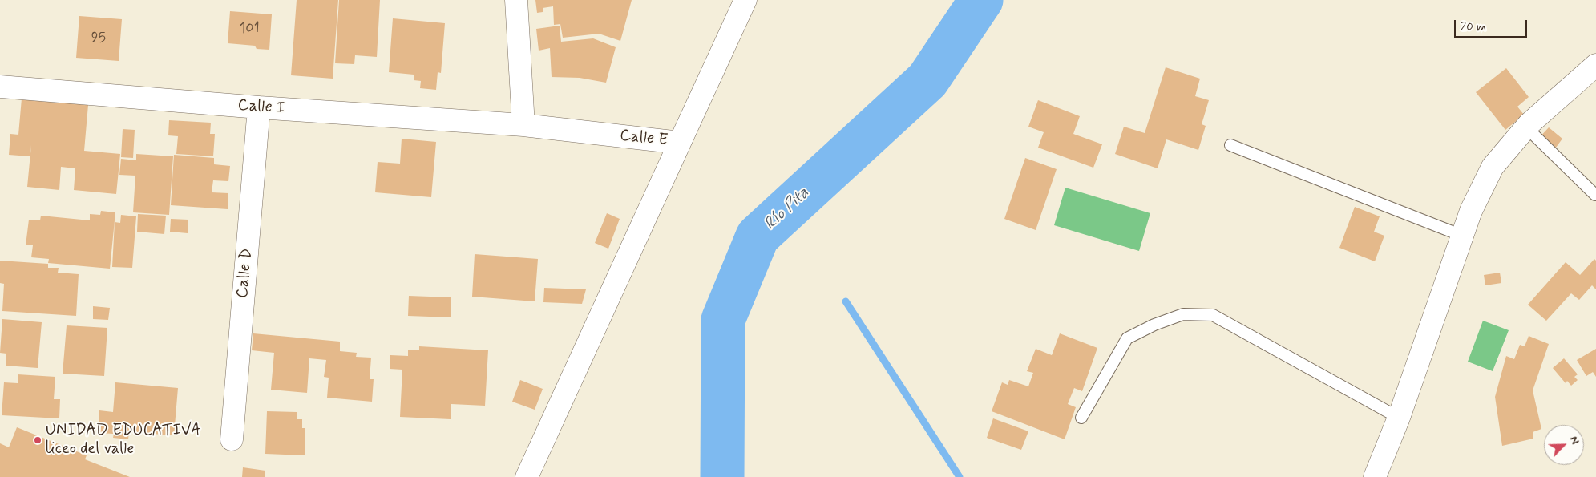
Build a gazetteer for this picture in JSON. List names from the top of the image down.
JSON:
{
  "streets": {
    "street": ["Calle I", "Calle E", "Calle D"]
  },
  "crossings": [
    ["Calle I", "Calle E"],
    ["Calle I", "Calle D"]
  ],
  "water": ["Río Pita"],
  "places": ["UNIDAD EDUCATIVA liceo del valle"],
  "house_numbers": ["101", "95"],
  "scale_bar": "20 m",
  "north": "top right"
}
